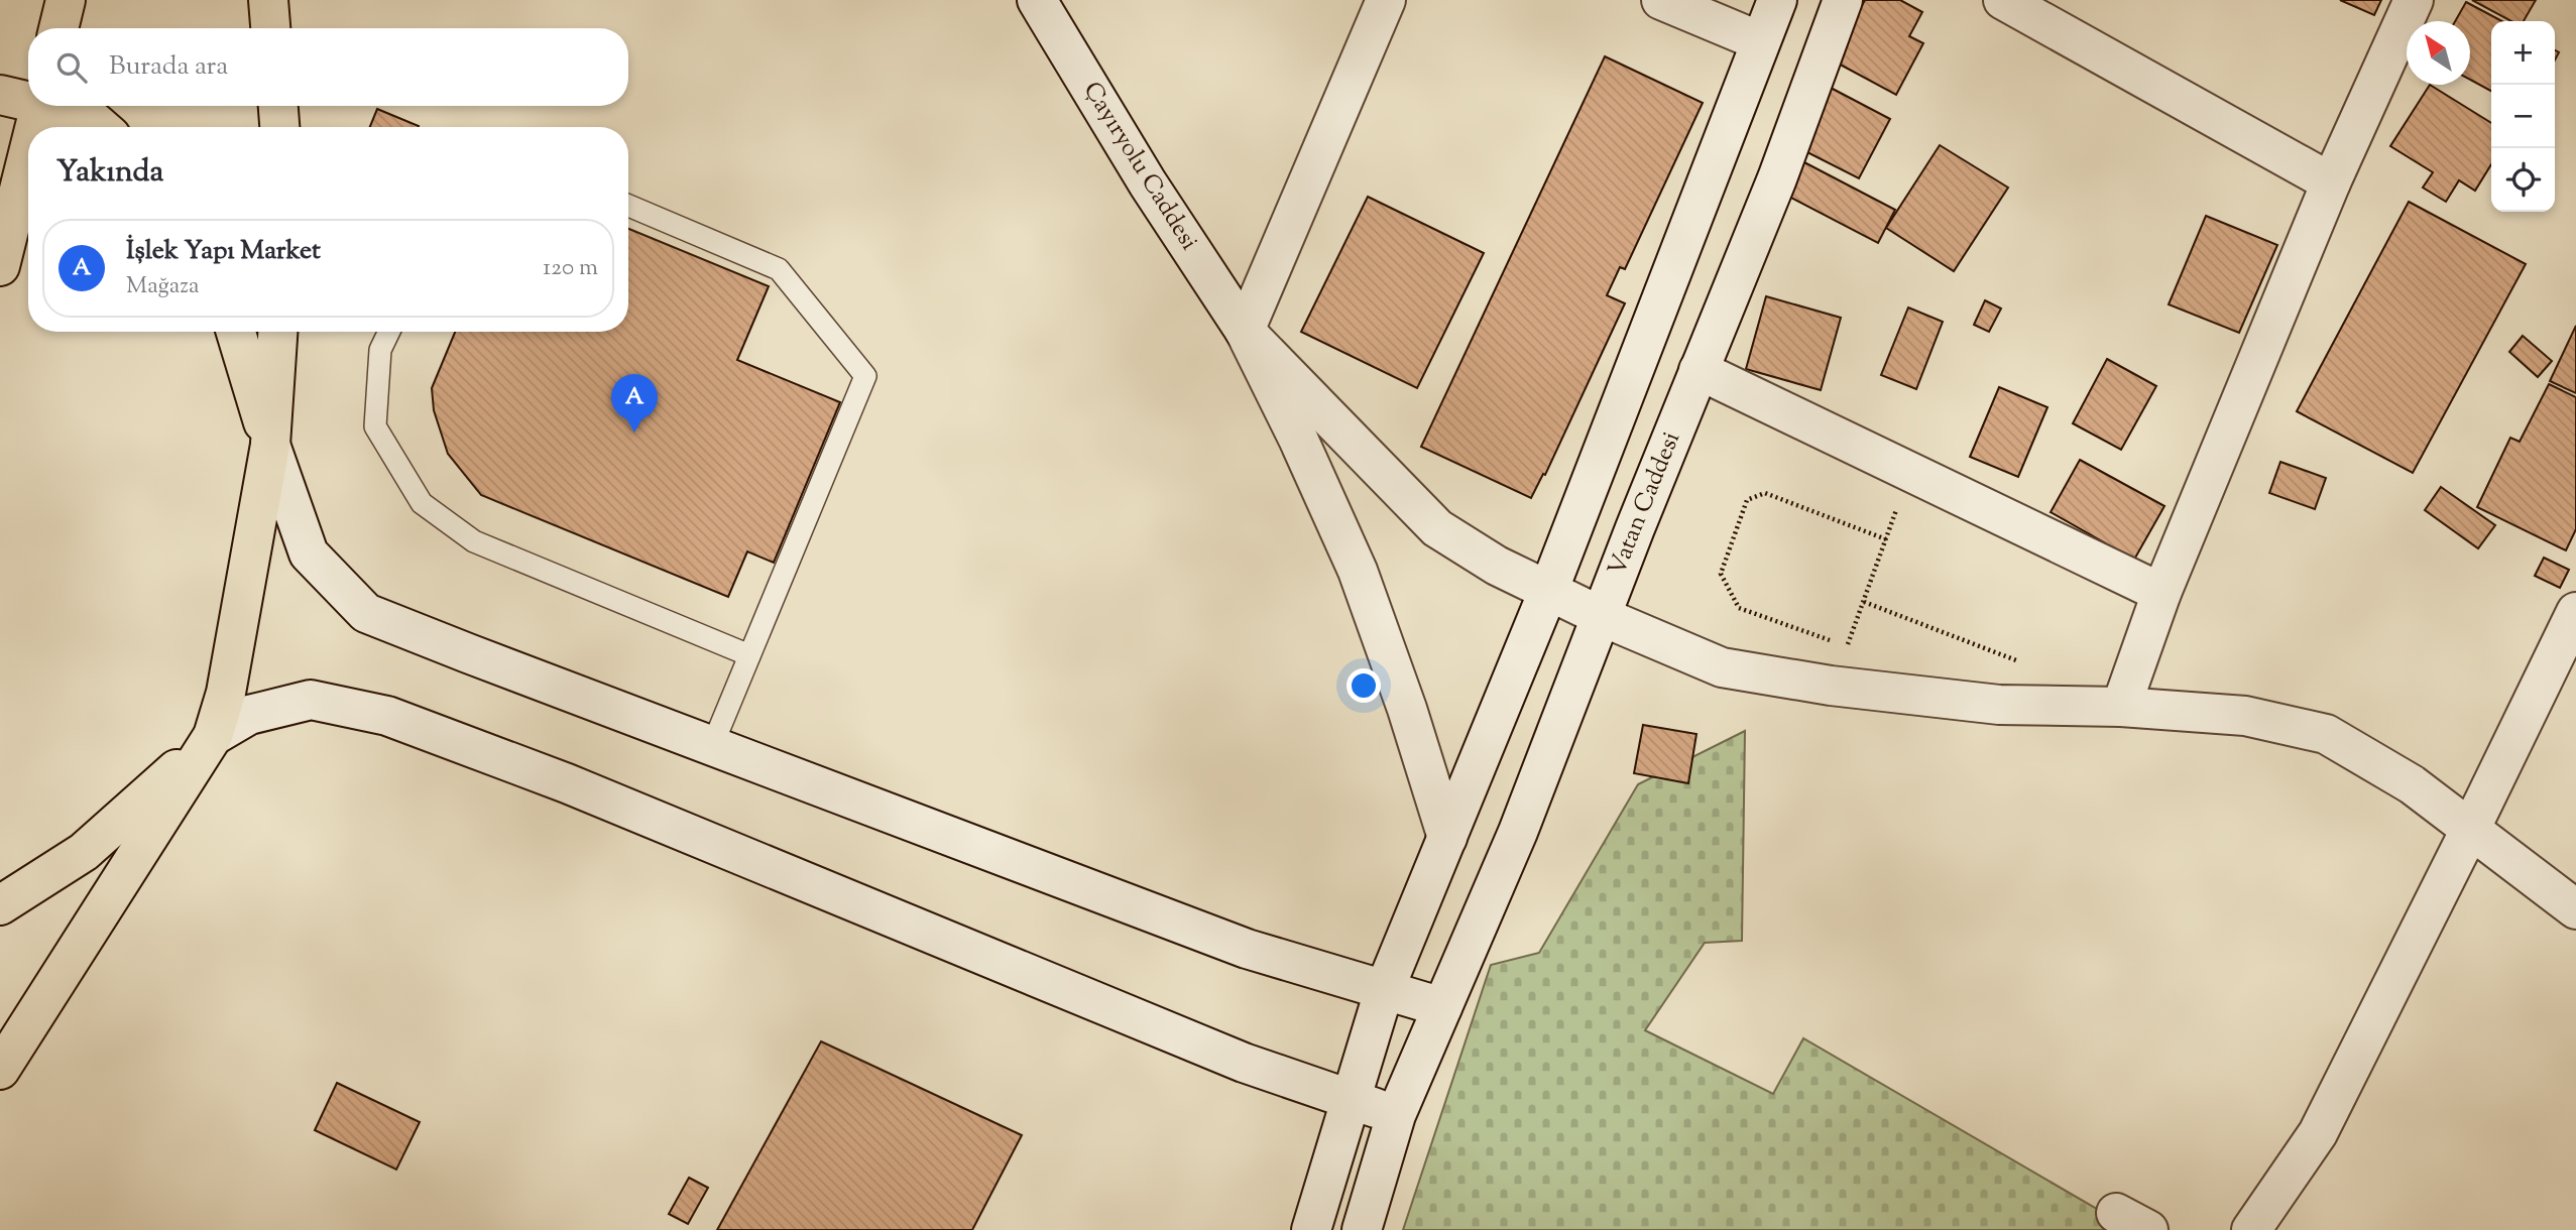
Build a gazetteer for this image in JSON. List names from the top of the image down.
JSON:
{
  "streets": {
    "street": ["Çayıryolu Caddesi", "Vatan Caddesi"]
  },
  "north": "top left",
  "page": {
    "map_buttons": ["+", "−"],
    "search": "Burada ara",
    "heading": "Yakında",
    "list": [
      {
        "mark": "A",
        "name": "İşlek Yapı Market",
        "note": "Mağaza",
        "value": "120 m"
      }
    ],
    "pins": "A"
  }
}
